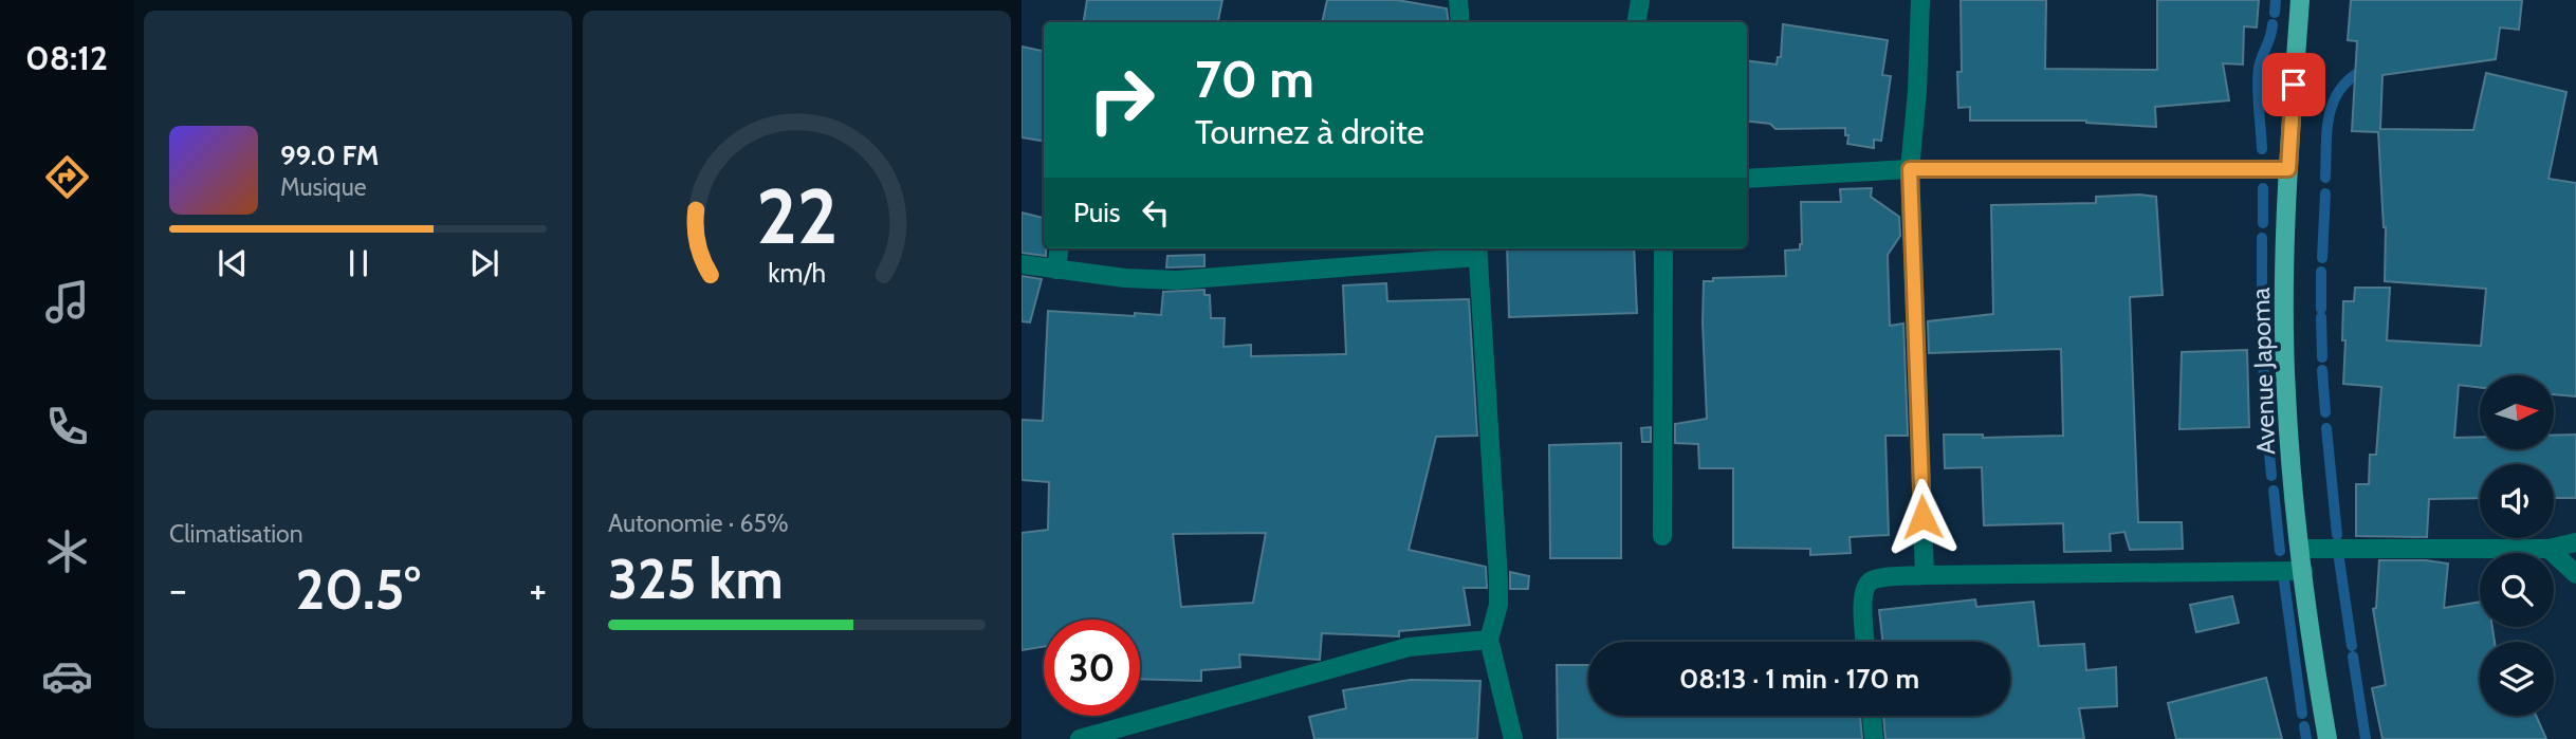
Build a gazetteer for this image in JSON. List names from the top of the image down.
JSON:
{
  "streets": {
    "main road": ["Avenue Japoma"]
  },
  "north": "right",
  "page": {
    "tabs": "08:12",
    "turn": ["70 m", "Tournez à droite"],
    "song": ["99.0 FM", "Musique"],
    "then": "Puis",
    "tile": [
      "Climatisation",
      ["Autonomie · 65%", "325 km"]
    ],
    "heat": ["−", "20.5°", "+"],
    "limit": "30",
    "trip": "08:13 · 1 min · 170 m",
    "gauge": ["22", "km/h"]
  }
}
